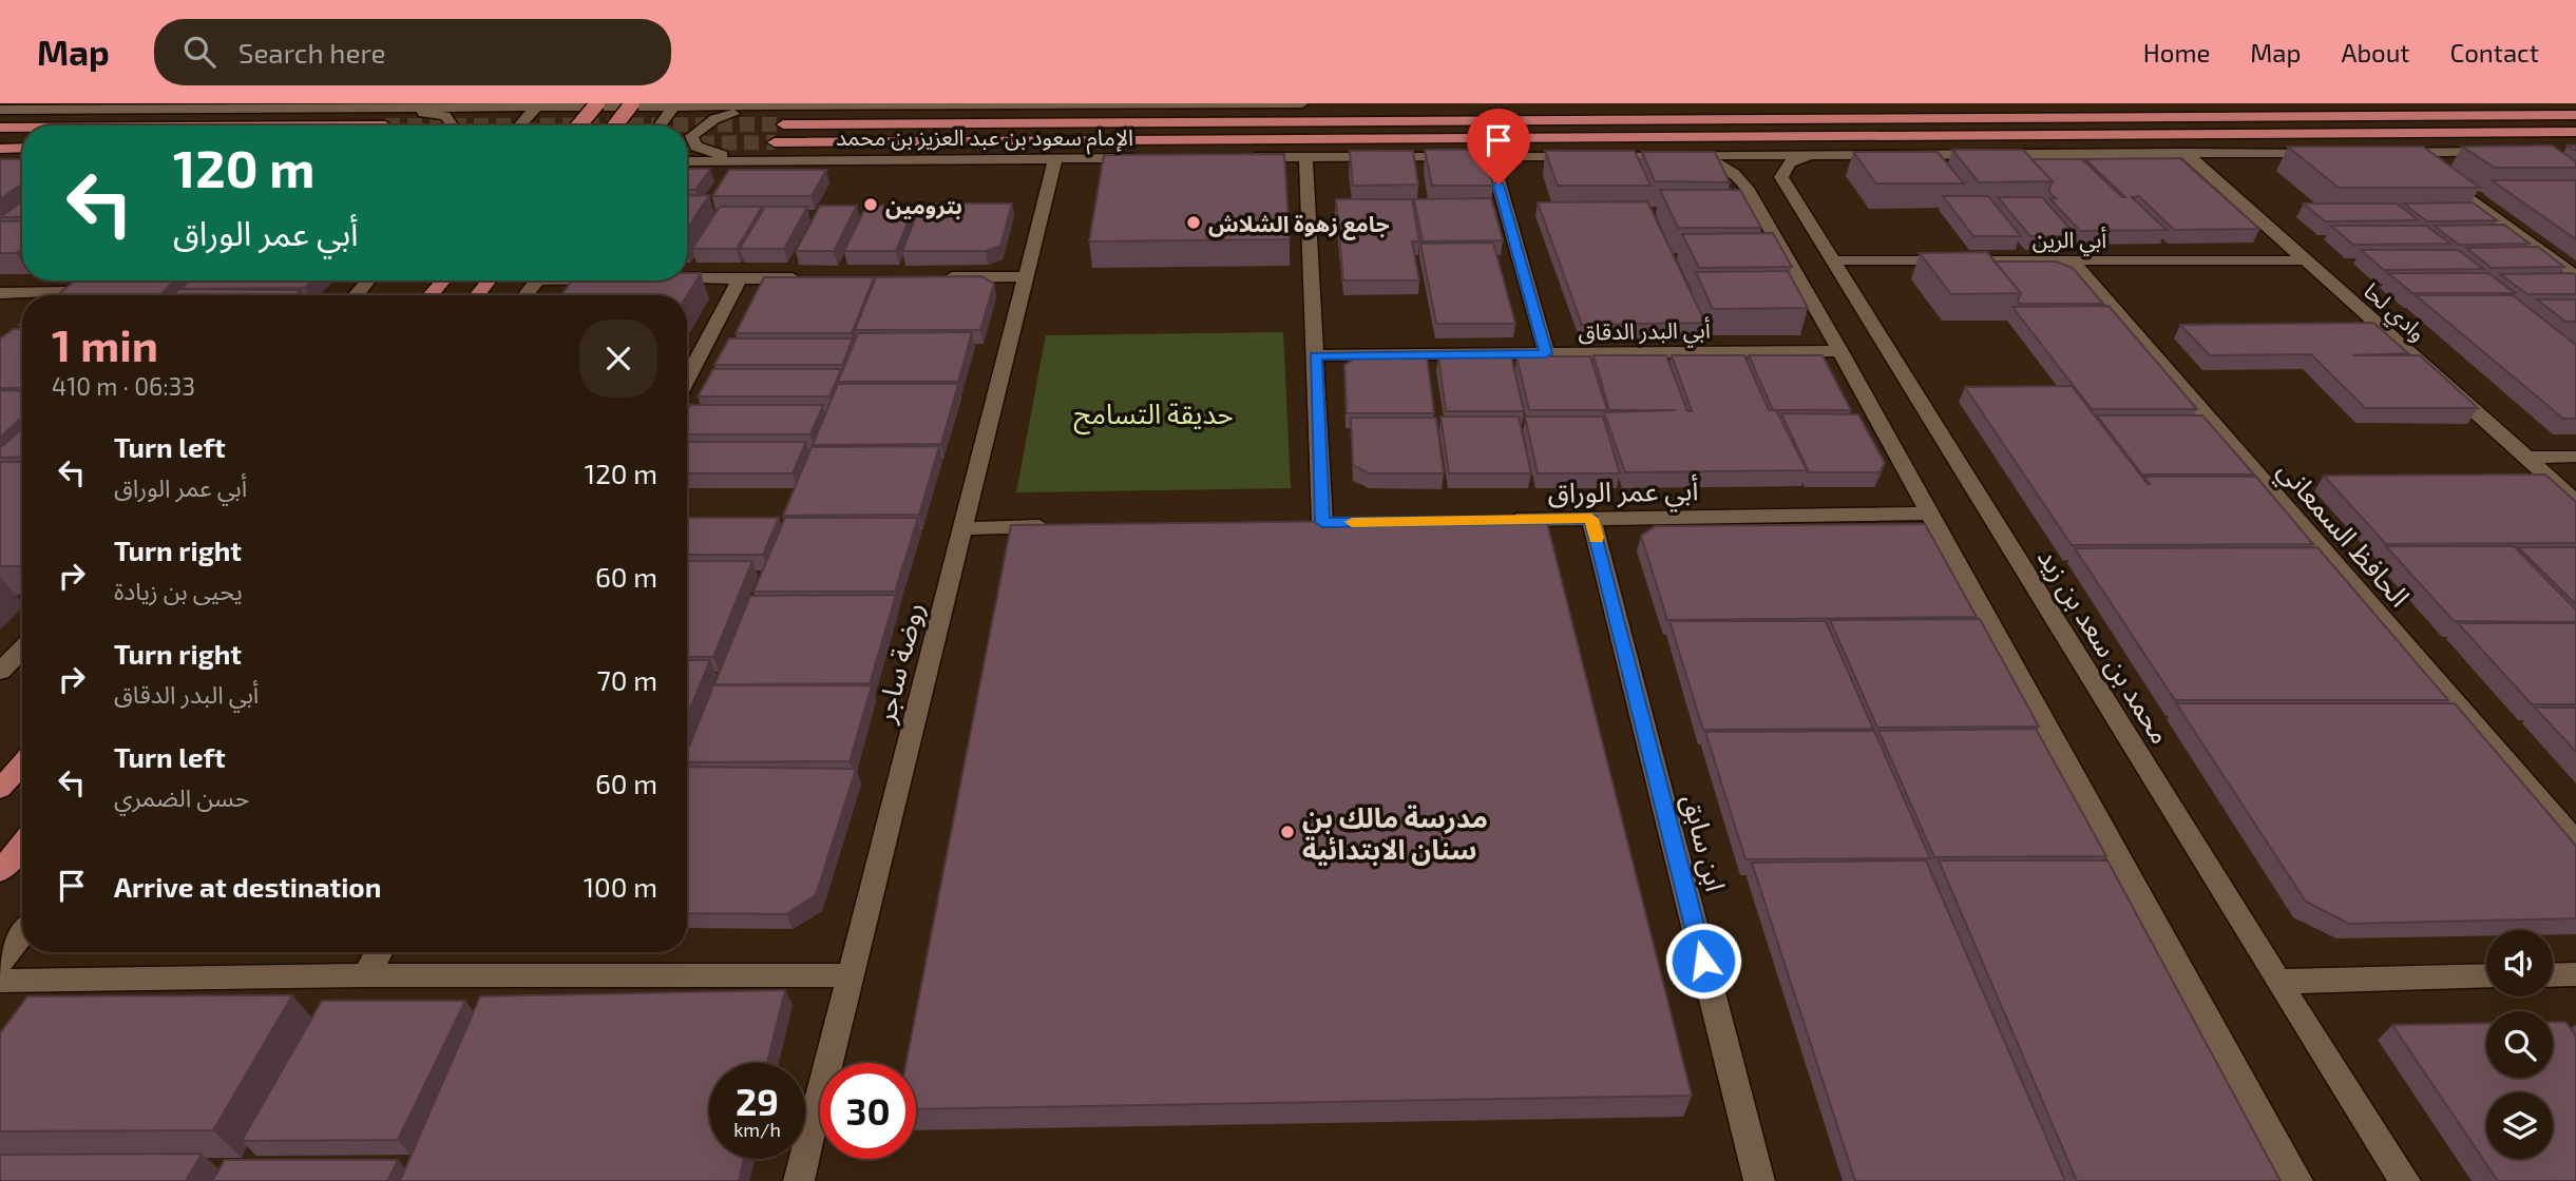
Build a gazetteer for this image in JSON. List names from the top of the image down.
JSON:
{
  "streets": {
    "main road": ["الإمام سعود بن عبد العزيز بن محمد"],
    "street": [
      "أبي الرين",
      "وادي لحا",
      "أبي البدر الدقاق",
      "أبي عمر الوراق",
      "الحافظ السمعاني",
      "محمد بن سعد بن زيد",
      "روضة ساجر",
      "ابن سابق"
    ]
  },
  "crossings": [
    ["الإمام سعود بن عبد العزيز بن محمد", "روضة ساجر"],
    ["أبي الرين", "وادي لحا"],
    ["أبي الرين", "الحافظ السمعاني"],
    ["أبي الرين", "محمد بن سعد بن زيد"],
    ["أبي البدر الدقاق", "محمد بن سعد بن زيد"],
    ["أبي عمر الوراق", "محمد بن سعد بن زيد"],
    ["أبي عمر الوراق", "ابن سابق"]
  ],
  "parks": ["حديقة التسامح"],
  "places": ["بترومين", "جامع زهوة الشلاش", "مدرسة مالك بن سنان الابتدائية"],
  "page": {
    "header": "Map",
    "search": "Search here",
    "nav": [
      "Home",
      "Map",
      "About",
      "Contact"
    ],
    "turn": ["120 m", "أبي عمر الوراق"],
    "heading": ["1 min", "410 m · 06:33"],
    "list": [
      {
        "name": "Turn left",
        "note": "أبي عمر الوراق",
        "value": "120 m"
      },
      {
        "name": "Turn right",
        "note": "يحيى بن زيادة",
        "value": "60 m"
      },
      {
        "name": "Turn right",
        "note": "أبي البدر الدقاق",
        "value": "70 m"
      },
      {
        "name": "Turn left",
        "note": "حسن الضمري",
        "value": "60 m"
      },
      {
        "name": "Arrive at destination",
        "value": "100 m"
      }
    ],
    "speed": "29 km/h",
    "limit": "30"
  }
}
